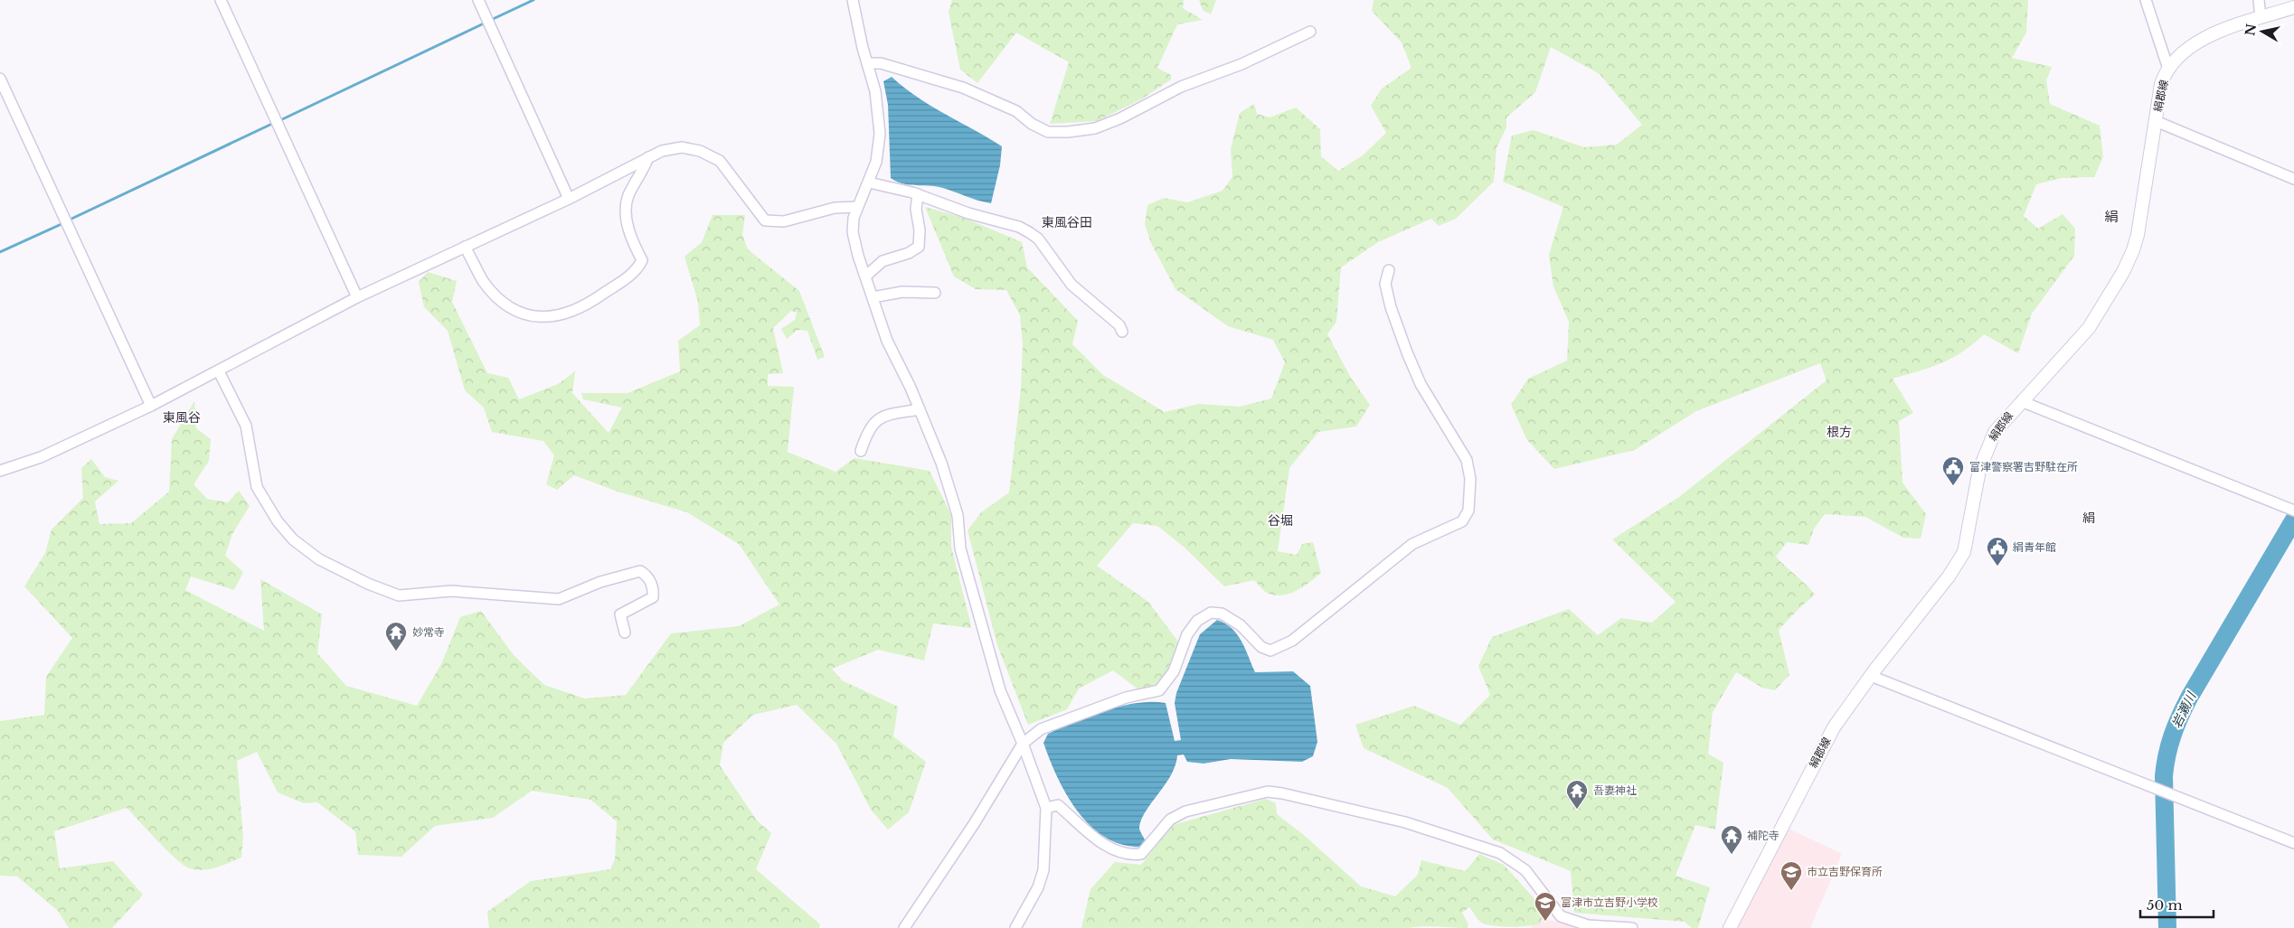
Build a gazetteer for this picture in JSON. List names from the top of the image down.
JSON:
{
  "streets": {
    "main road": ["絹郡線"]
  },
  "districts": [
    "絹",
    "東風谷田",
    "東風谷",
    "根方",
    "絹",
    "谷堀"
  ],
  "water": ["岩瀬川"],
  "places": {
    "public building": ["富津警察署吉野駐在所", "絹青年館"],
    "temple": ["妙常寺", "吾妻神社", "補陀寺"],
    "school or university": ["市立吉野保育所", "富津市立吉野小学校"]
  },
  "scale_bar": "50 m",
  "north": "left"
}
